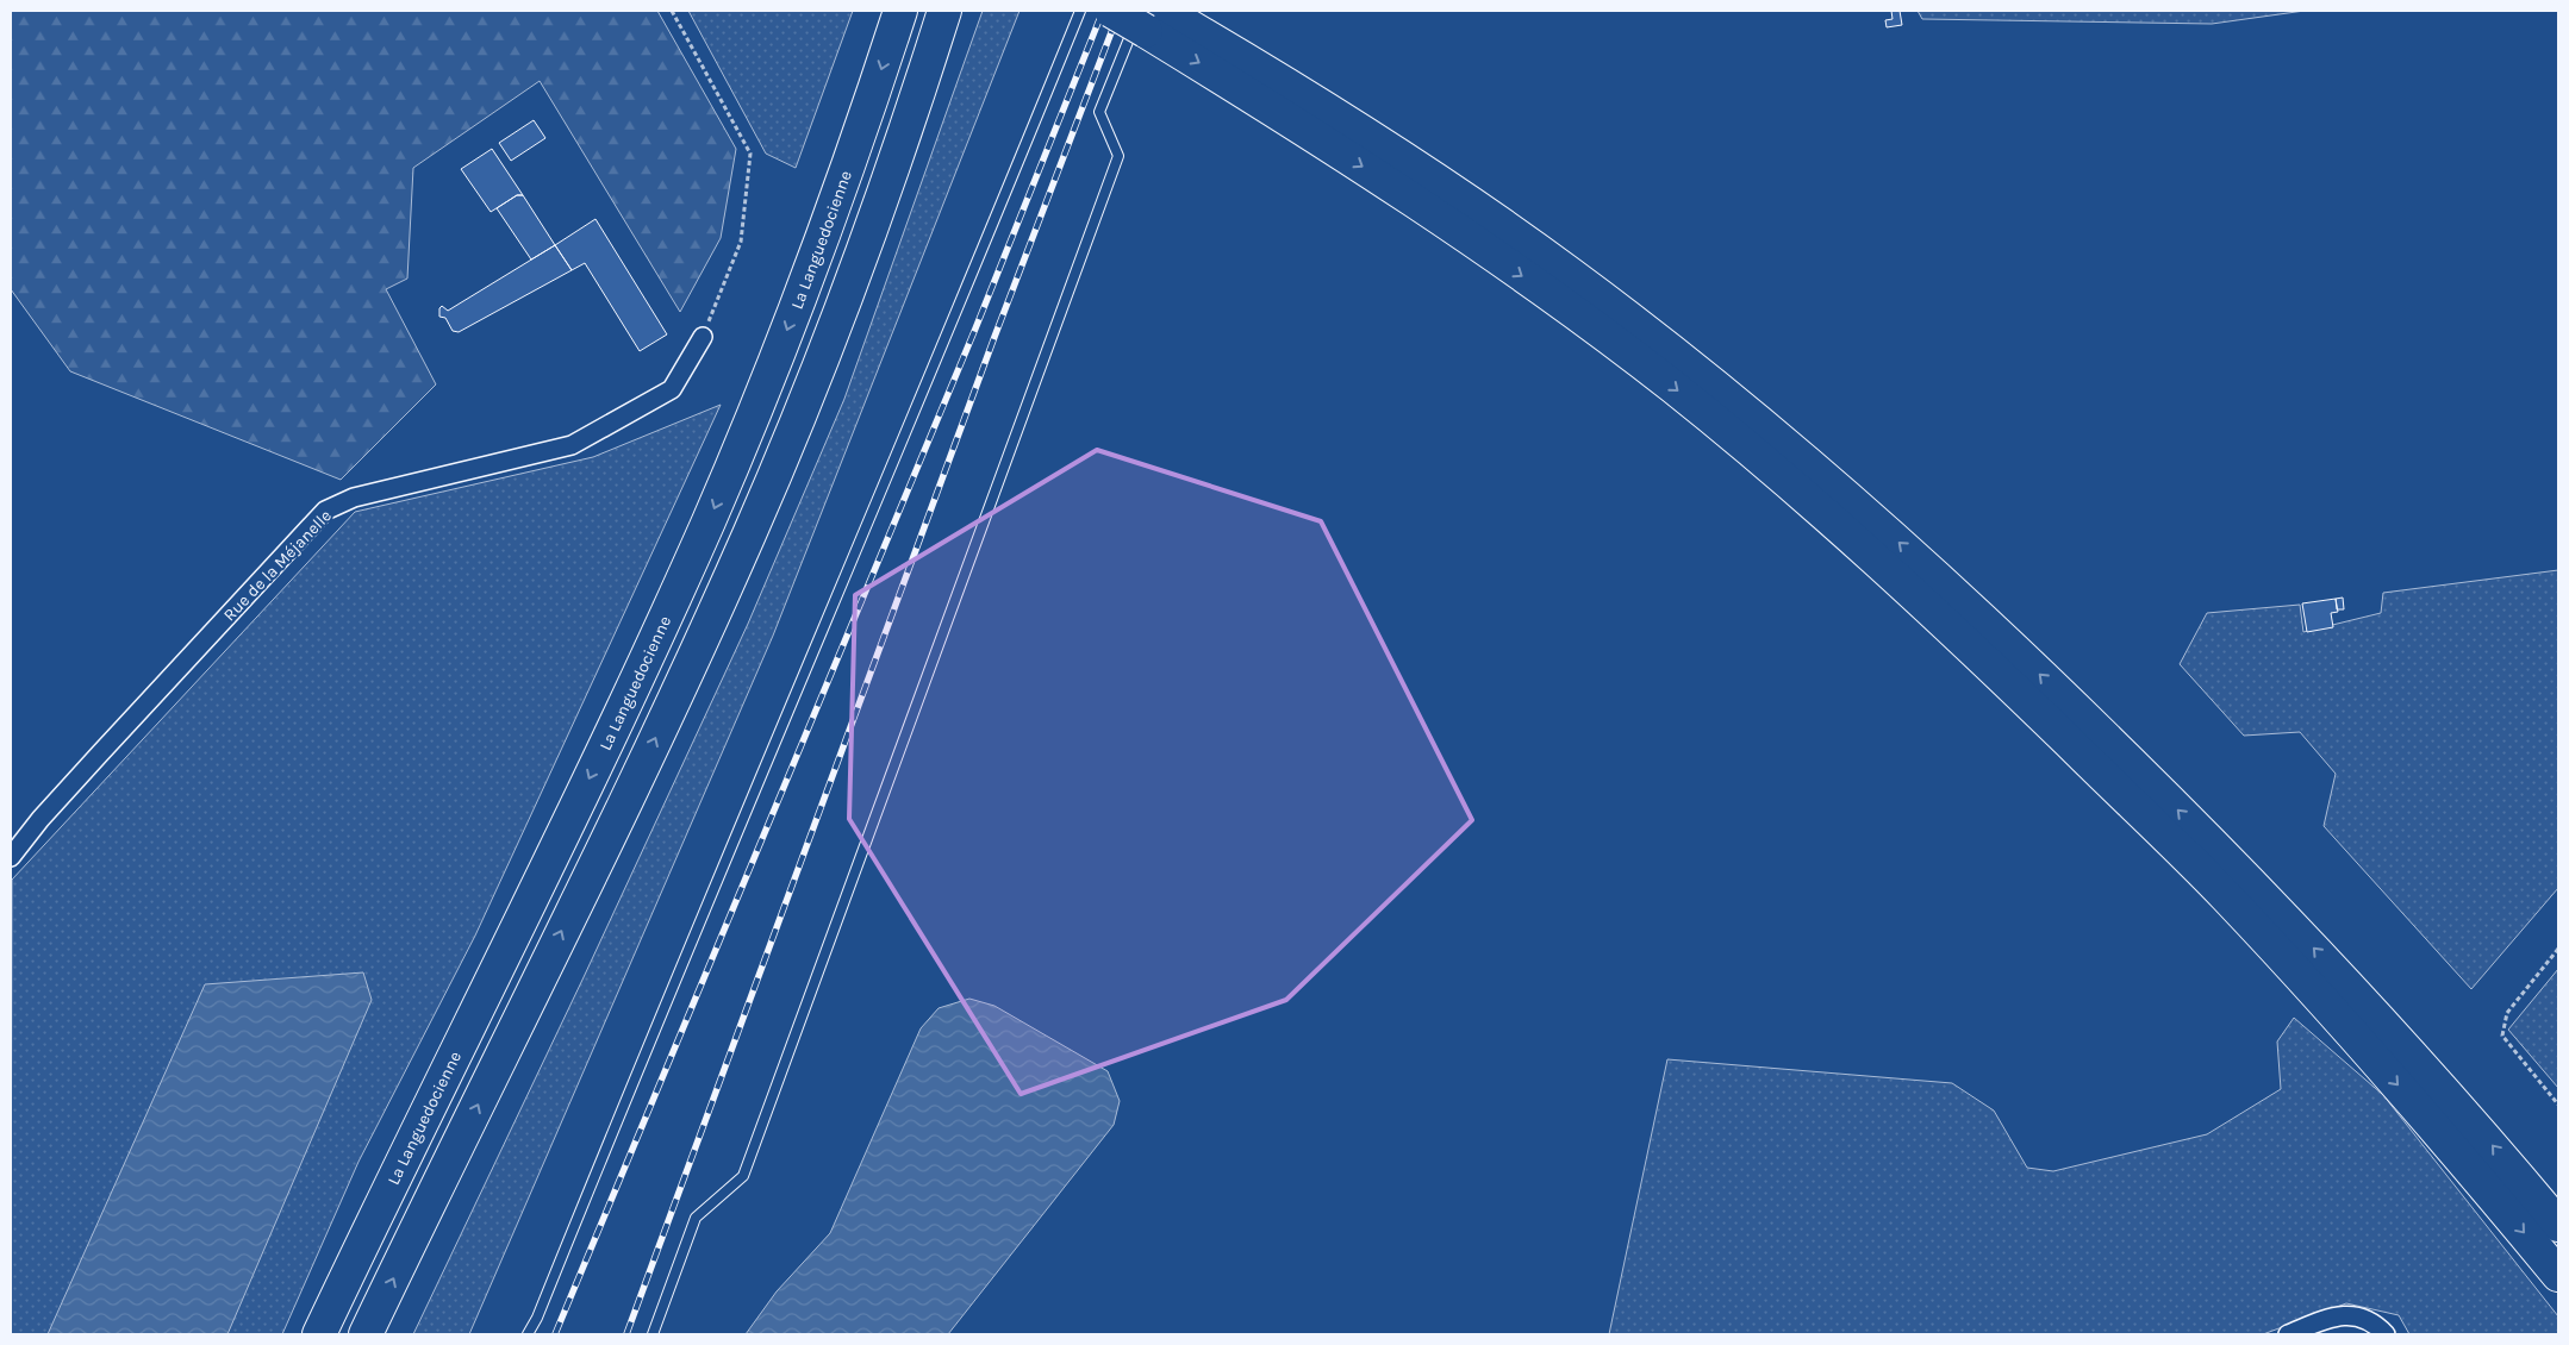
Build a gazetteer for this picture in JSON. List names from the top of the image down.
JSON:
{
  "streets": {
    "highway": ["La Languedocienne"],
    "street": ["Rue de la Méjanelle"]
  }
}
